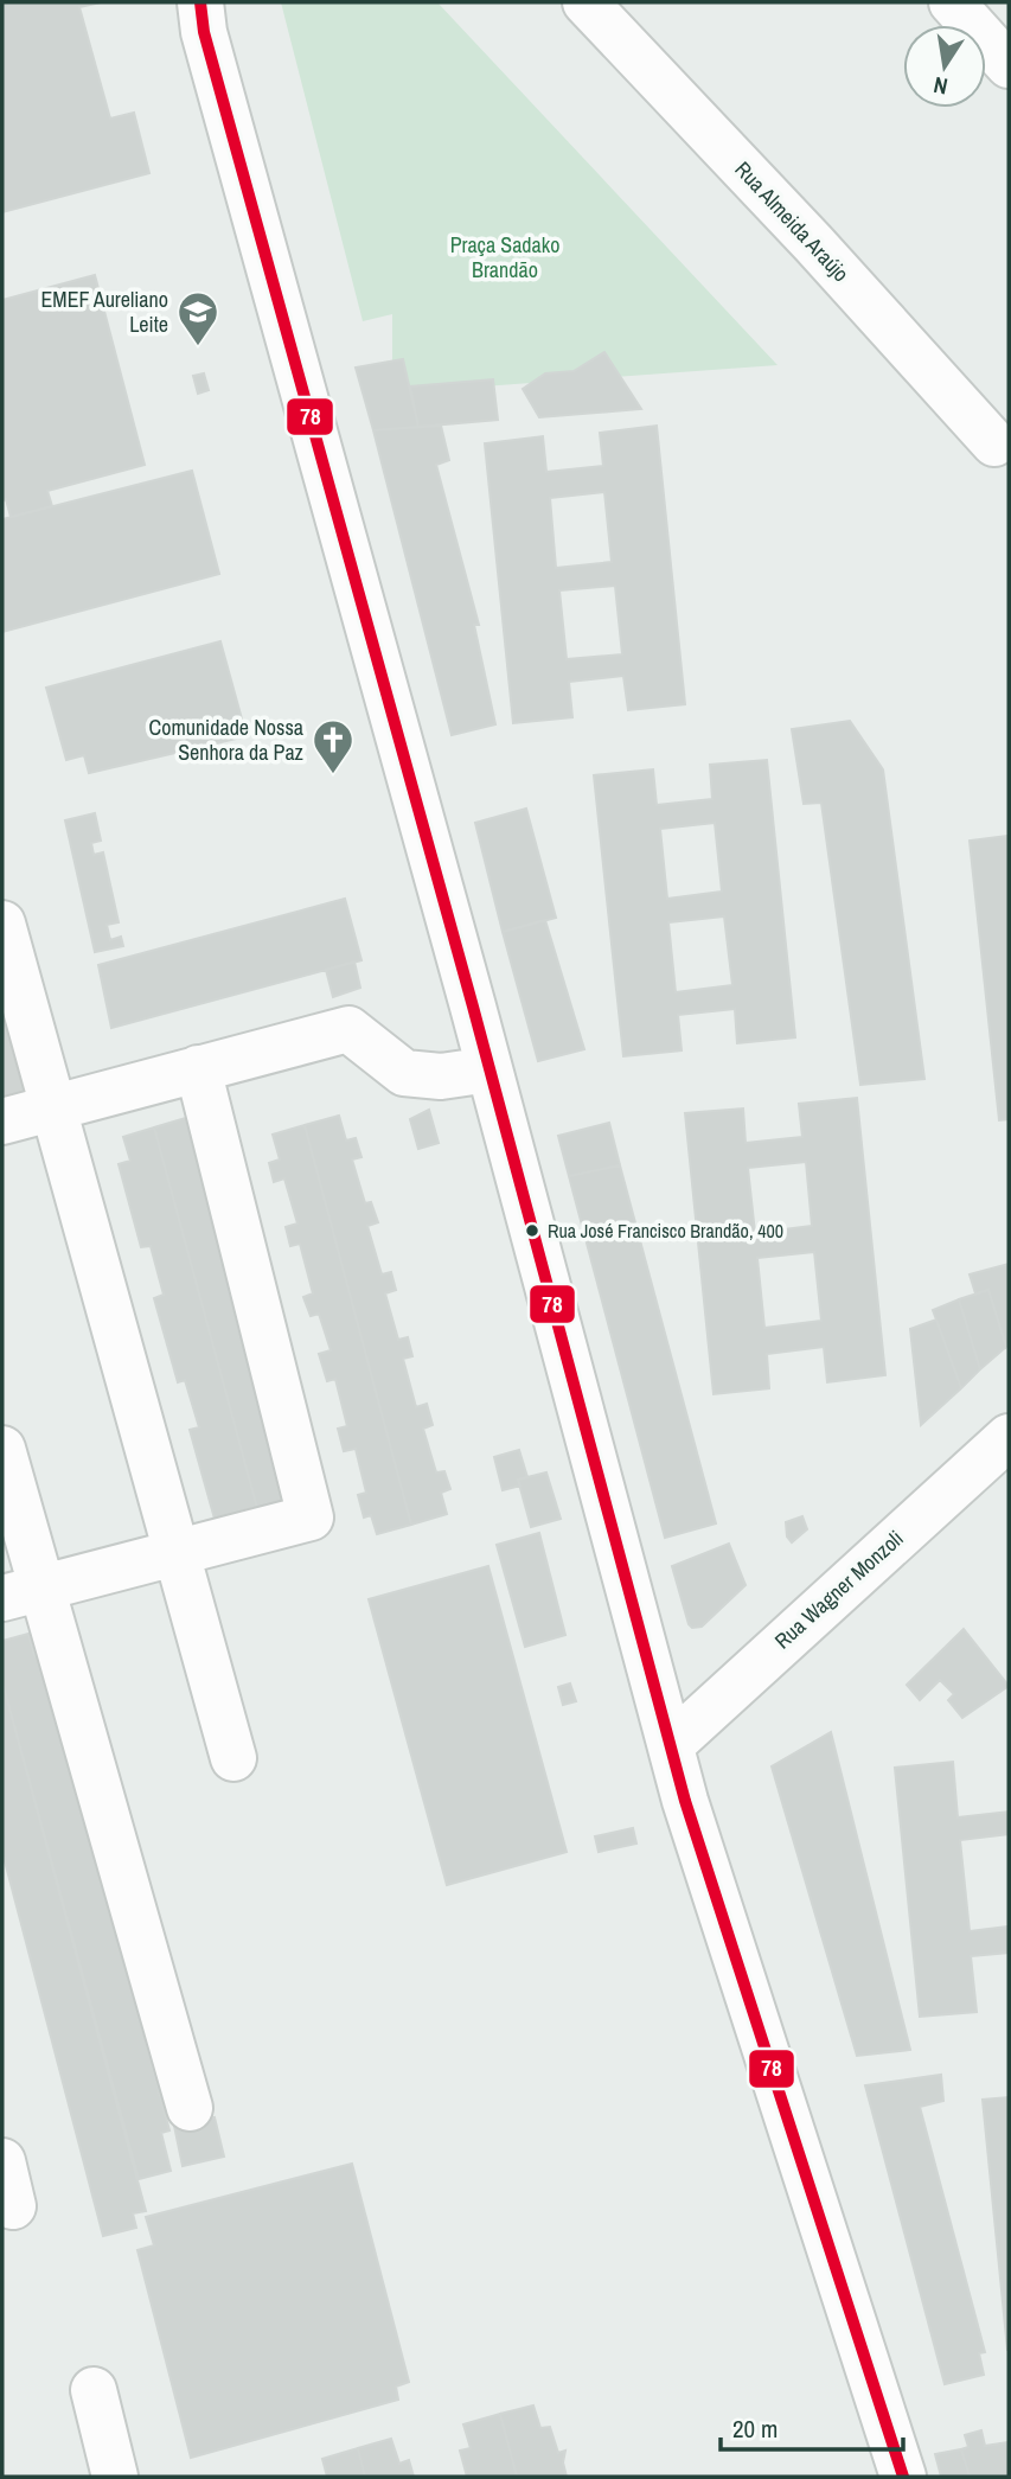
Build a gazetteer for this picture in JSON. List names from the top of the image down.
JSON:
{
  "streets": {
    "street": ["Rua Almeida Araújo", "Rua Wagner Monzoli"]
  },
  "parks": ["Praça Sadako Brandão"],
  "places": {
    "school or university": ["EMEF Aureliano Leite"],
    "church": ["Comunidade Nossa Senhora da Paz"],
    "other": ["Rua José Francisco Brandão, 400"]
  },
  "lines": ["transit line 78"],
  "scale_bar": "20 m",
  "north": "bottom"
}
